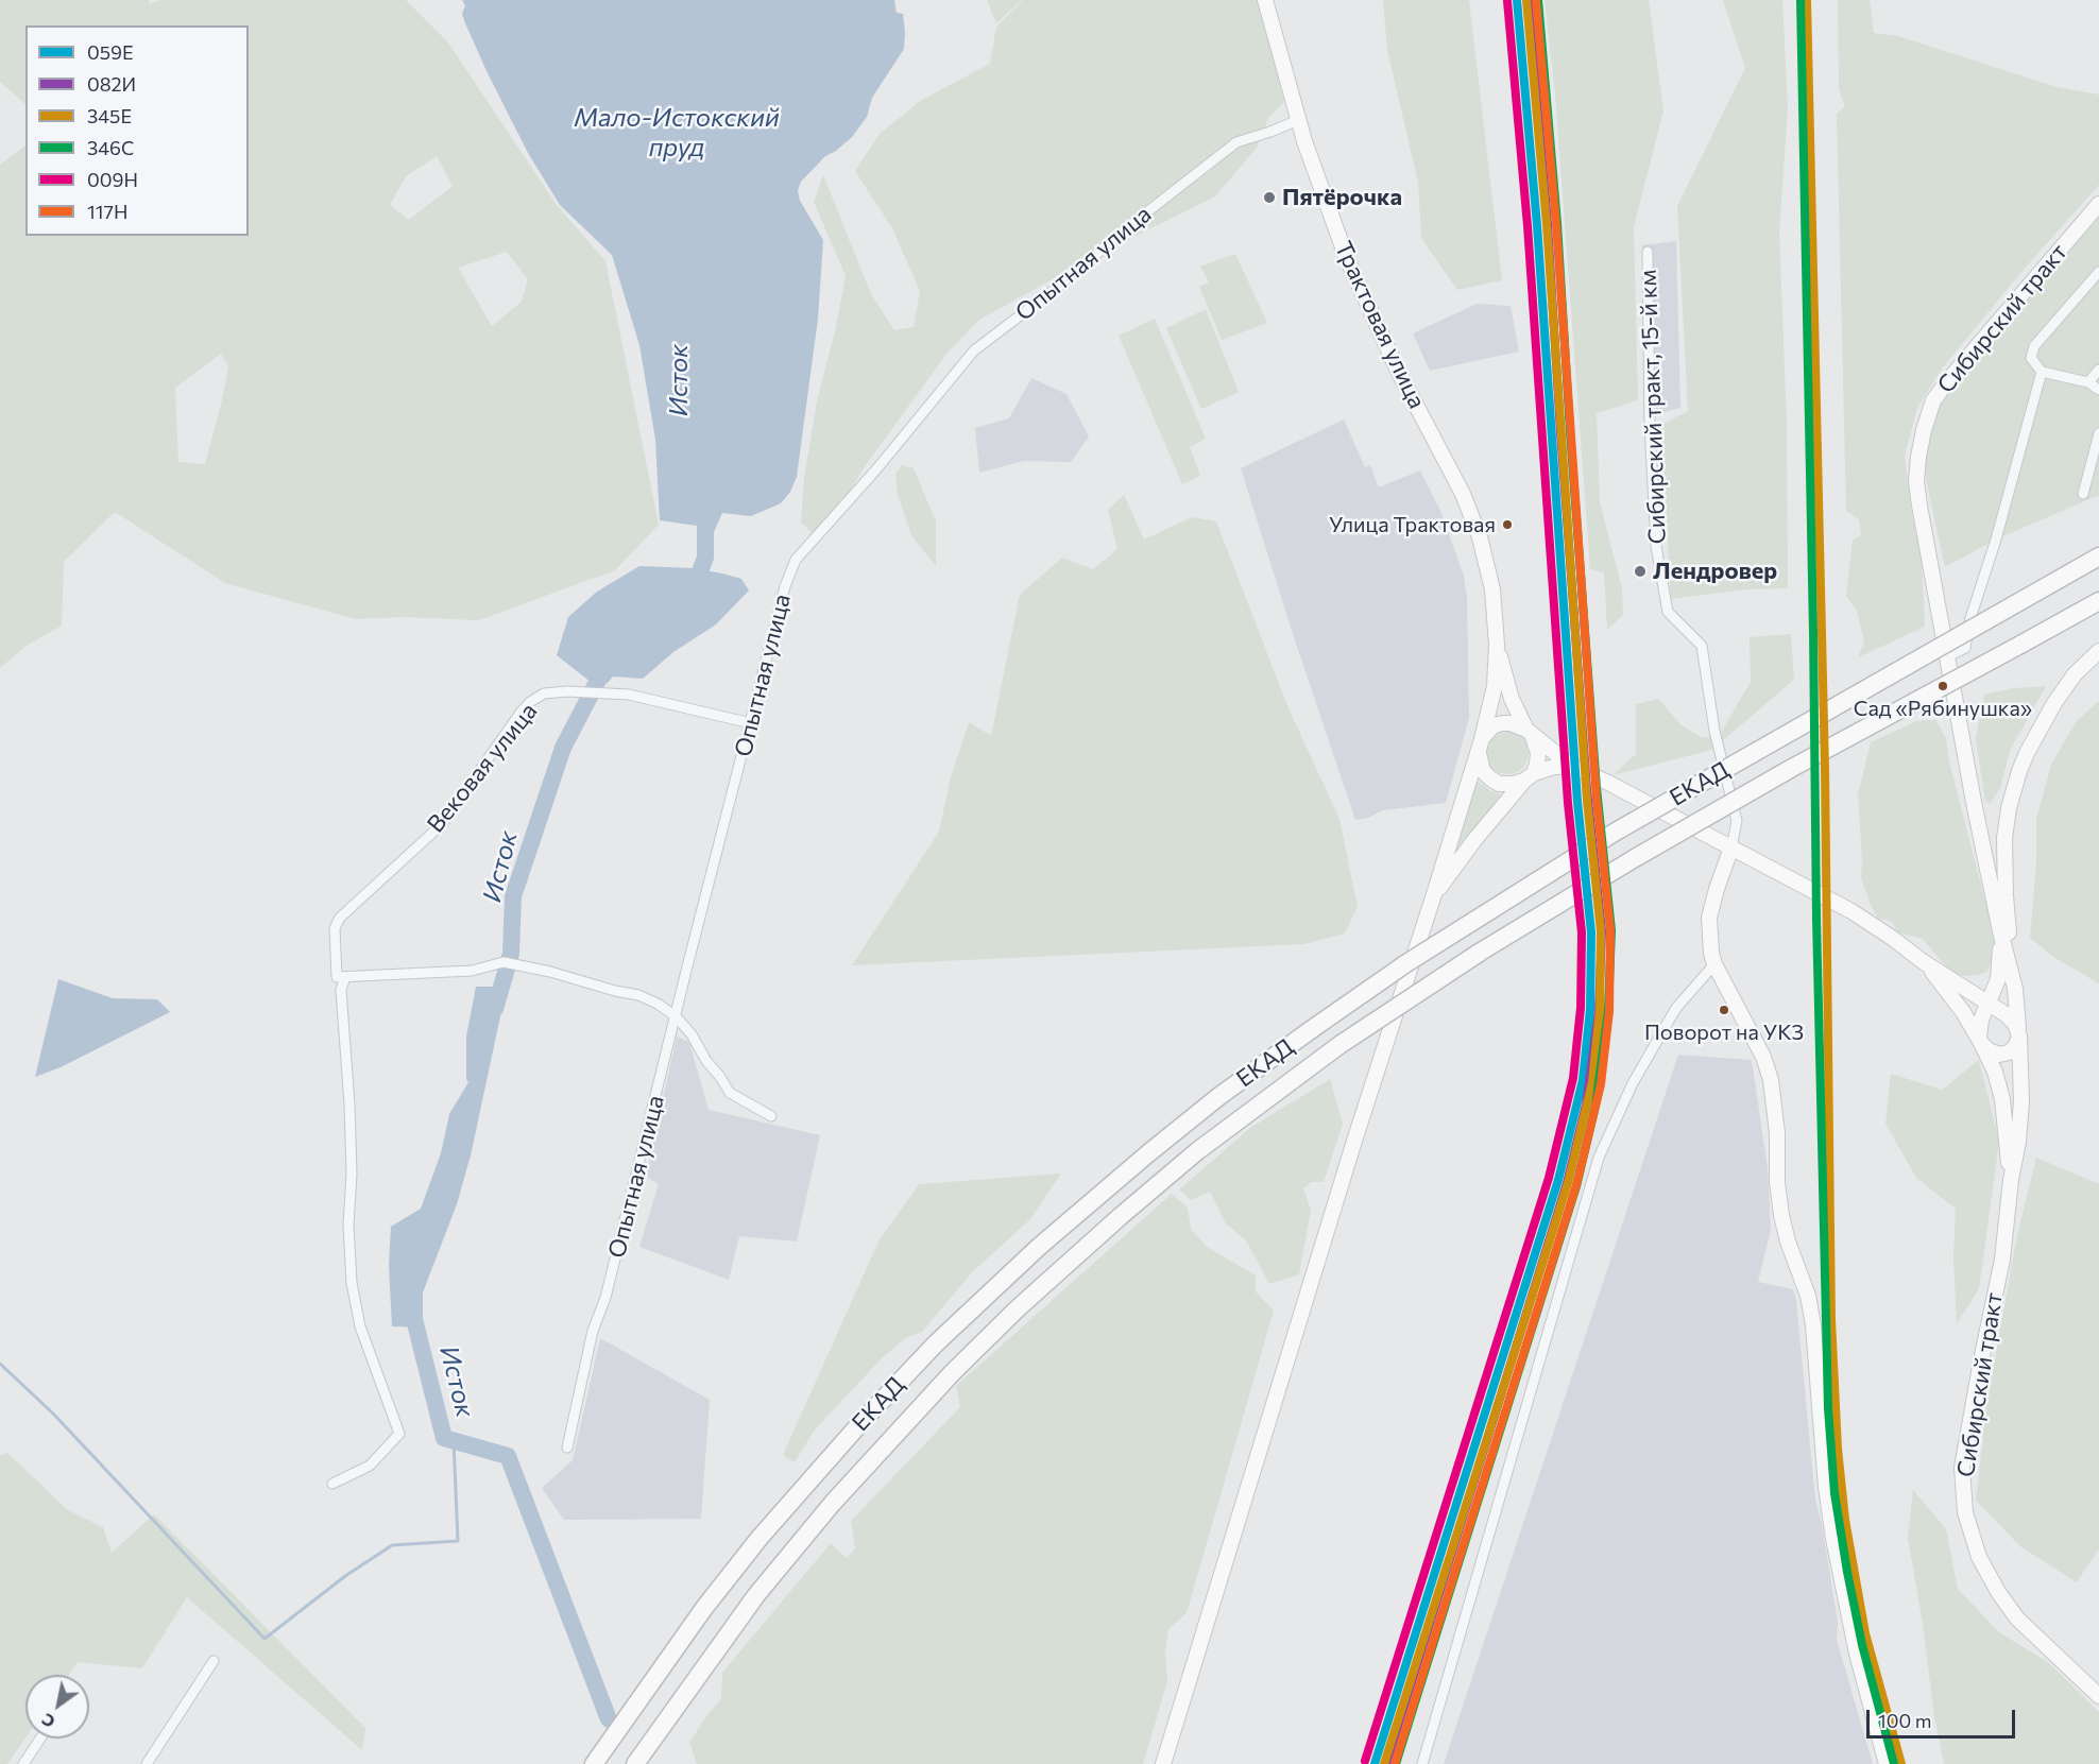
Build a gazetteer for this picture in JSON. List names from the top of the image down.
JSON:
{
  "streets": {
    "highway": ["ЕКАД"],
    "main road": ["Сибирский тракт", "Трактовая улица"],
    "street": ["Опытная улица", "Сибирский тракт, 15-й км", "Вековая улица"]
  },
  "crossings": [
    ["Опытная улица", "Трактовая улица"],
    ["Опытная улица", "Вековая улица"]
  ],
  "water": ["Мало-Истокский пруд", "Исток"],
  "places": [
    "Пятёрочка",
    "Улица Трактовая",
    "Лендровер",
    "Сад «Рябинушка»",
    "Поворот на УКЗ"
  ],
  "lines": [
    "transit line 059Е",
    "transit line 082И",
    "transit line 345Е",
    "transit line 346С",
    "transit line 117Н",
    "transit line 009Н"
  ],
  "legend": [
    "059Е",
    "082И",
    "345Е",
    "346С",
    "009Н",
    "117Н"
  ],
  "scale_bar": "100 m",
  "north": "bottom left"
}
